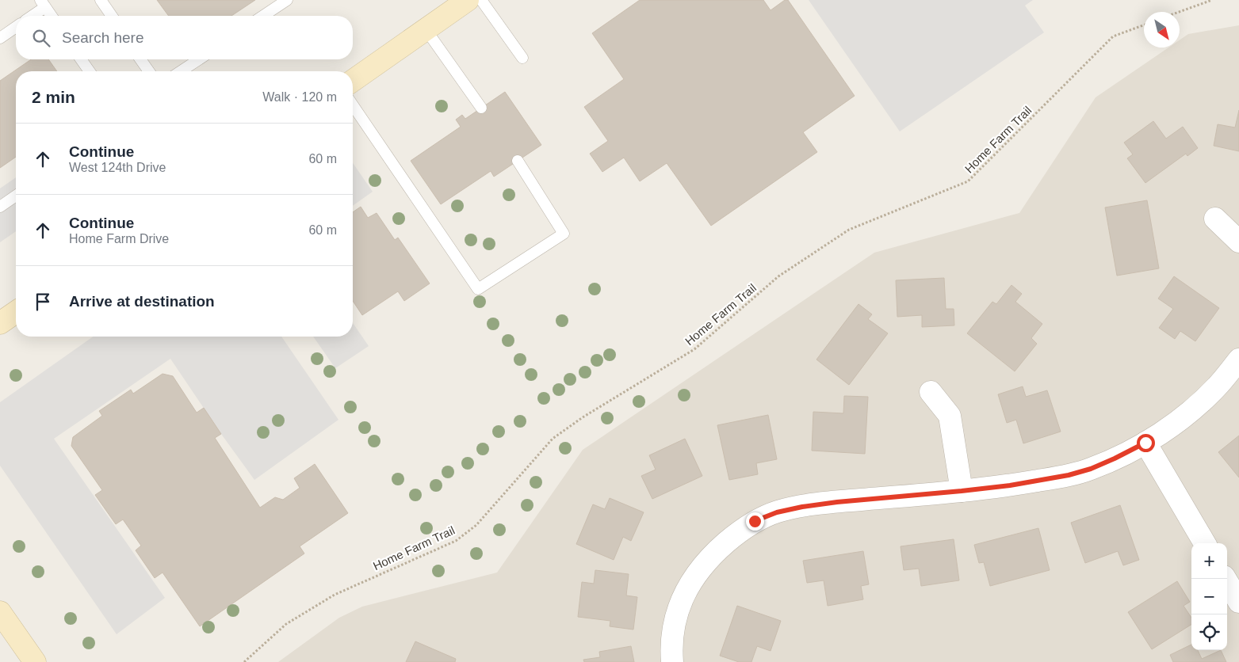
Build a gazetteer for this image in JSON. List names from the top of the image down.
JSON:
{
  "streets": {
    "path": ["Home Farm Trail"]
  },
  "north": "bottom right",
  "page": {
    "search": "Search here",
    "heading": ["2 min", "Walk · 120 m"],
    "list": [
      ["Continue", "West 124th Drive", "60 m"],
      ["Continue", "Home Farm Drive", "60 m"],
      "Arrive at destination"
    ],
    "map_buttons": ["+", "−"]
  }
}
